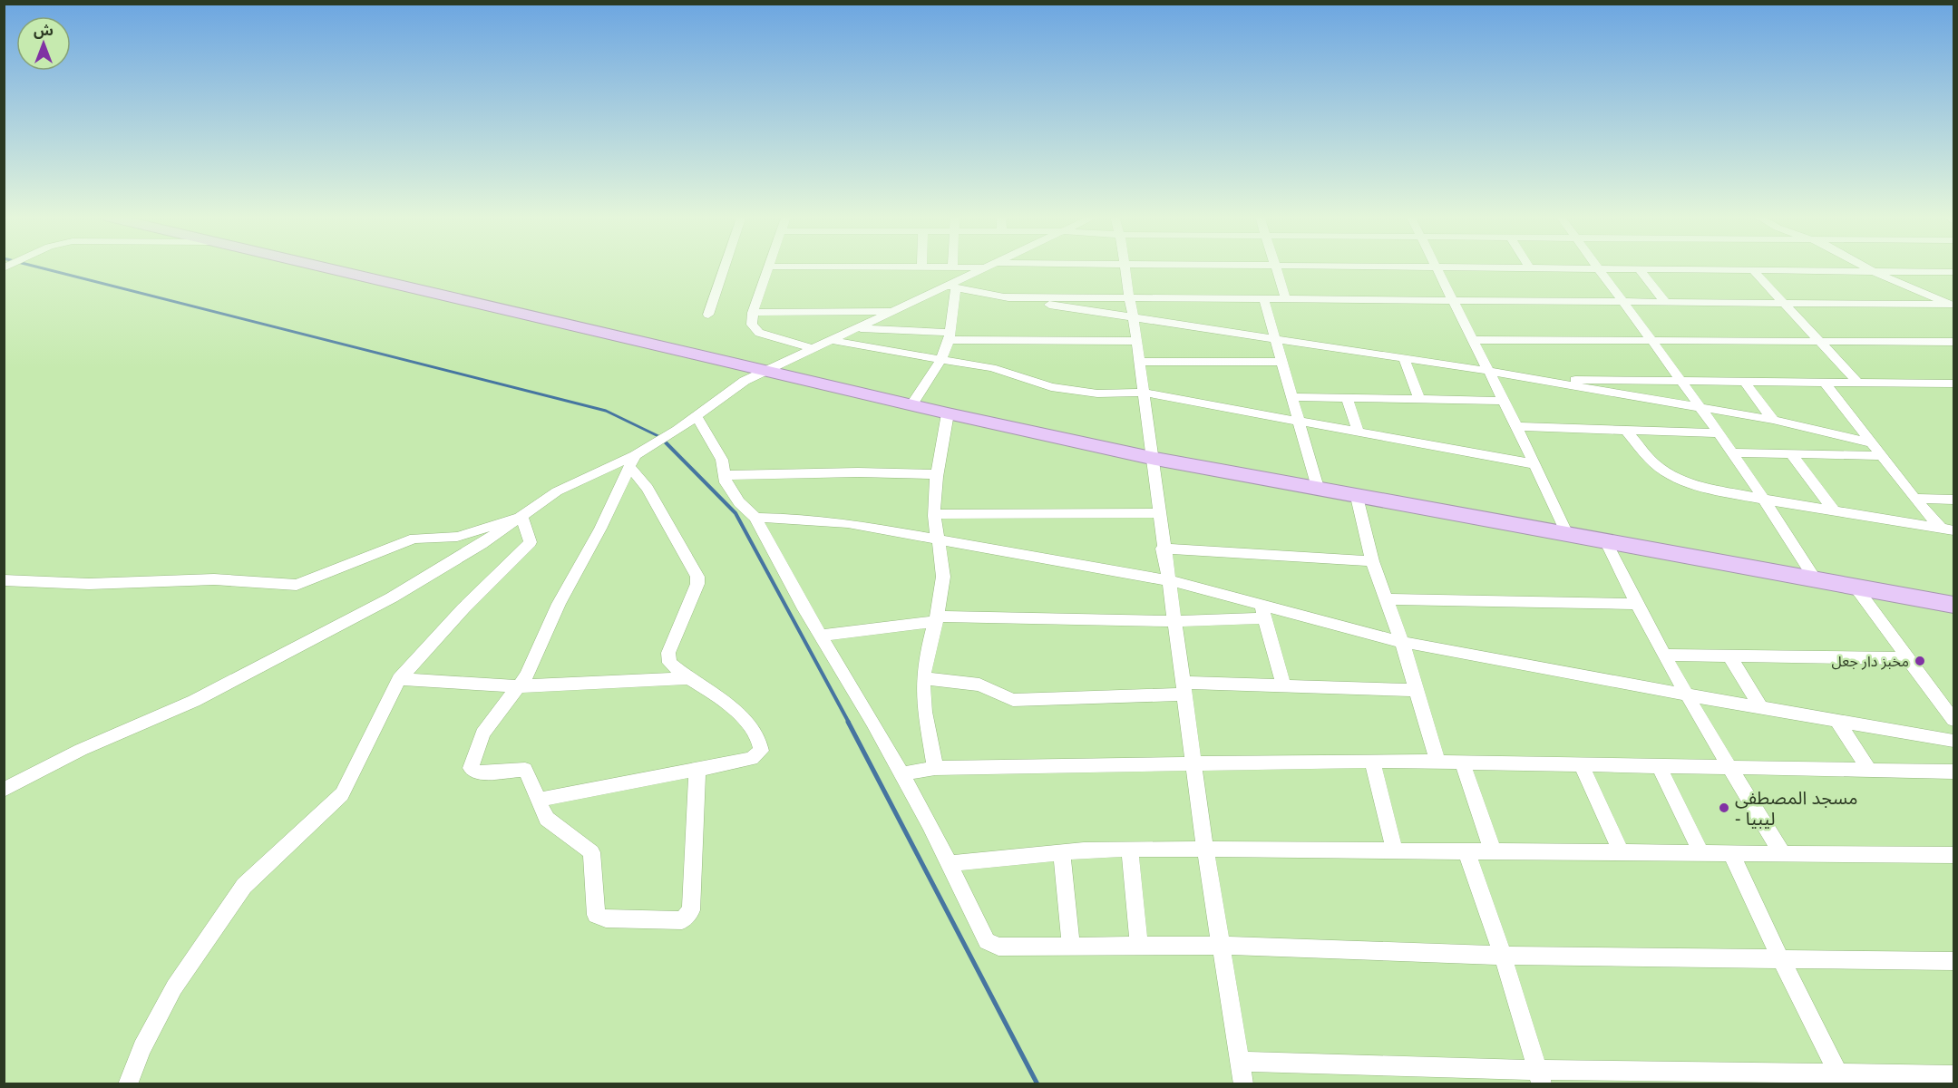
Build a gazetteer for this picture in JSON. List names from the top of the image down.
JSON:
{
  "places": ["مخبز دار جعل", "مسجد المصطفى - ليبيا"],
  "north": "top"
}
